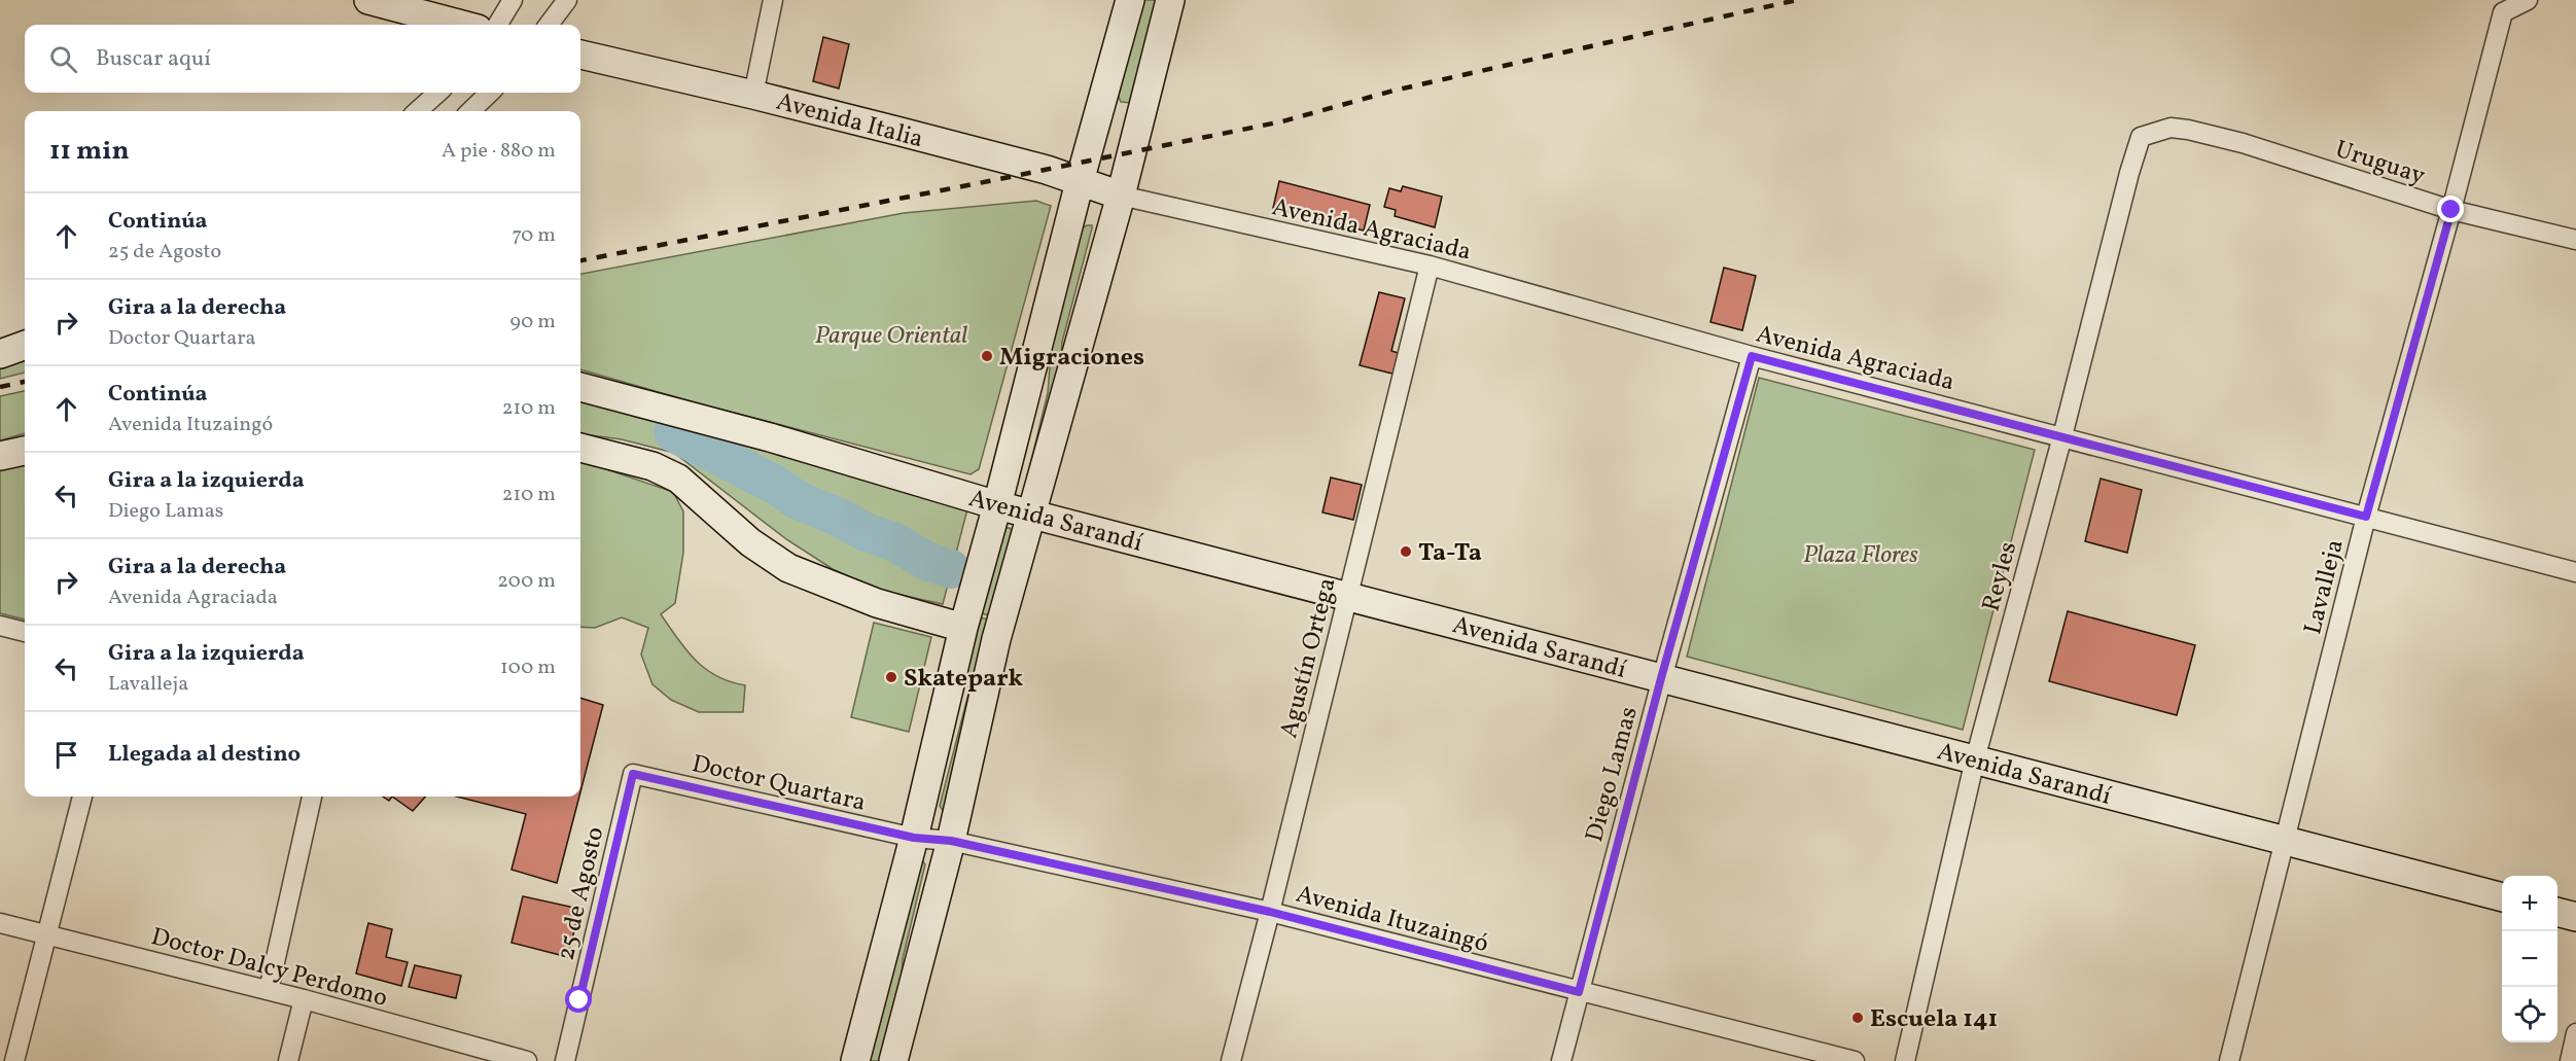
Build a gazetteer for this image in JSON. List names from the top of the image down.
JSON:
{
  "streets": {
    "street": [
      "Avenida Italia",
      "Uruguay",
      "Avenida Agraciada",
      "Avenida Sarandí",
      "Reyles",
      "Lavalleja",
      "Agustín Ortega",
      "Diego Lamas",
      "Doctor Quartara",
      "25 de Agosto",
      "Avenida Ituzaingó",
      "Doctor Dalcy Perdomo"
    ]
  },
  "crossings": [
    ["Avenida Italia", "Avenida Agraciada"],
    ["Uruguay", "Reyles"],
    ["Uruguay", "Lavalleja"],
    ["Avenida Agraciada", "Reyles"],
    ["Avenida Agraciada", "Lavalleja"],
    ["Avenida Agraciada", "Agustín Ortega"],
    ["Avenida Agraciada", "Diego Lamas"],
    ["Avenida Sarandí", "Reyles"],
    ["Avenida Sarandí", "Lavalleja"],
    ["Avenida Sarandí", "Agustín Ortega"],
    ["Avenida Sarandí", "Diego Lamas"],
    ["Agustín Ortega", "Avenida Ituzaingó"],
    ["Diego Lamas", "Avenida Ituzaingó"],
    ["Doctor Quartara", "25 de Agosto"],
    ["Doctor Quartara", "Avenida Ituzaingó"]
  ],
  "parks": ["Parque Oriental", "Plaza Flores"],
  "places": [
    "Migraciones",
    "Ta-Ta",
    "Skatepark",
    "Escuela 141"
  ],
  "page": {
    "search": "Buscar aquí",
    "heading": ["11 min", "A pie · 880 m"],
    "list": [
      ["Continúa", "25 de Agosto", "70 m"],
      ["Gira a la derecha", "Doctor Quartara", "90 m"],
      ["Continúa", "Avenida Ituzaingó", "210 m"],
      ["Gira a la izquierda", "Diego Lamas", "210 m"],
      ["Gira a la derecha", "Avenida Agraciada", "200 m"],
      ["Gira a la izquierda", "Lavalleja", "100 m"],
      "Llegada al destino"
    ],
    "map_buttons": ["+", "−"]
  }
}
